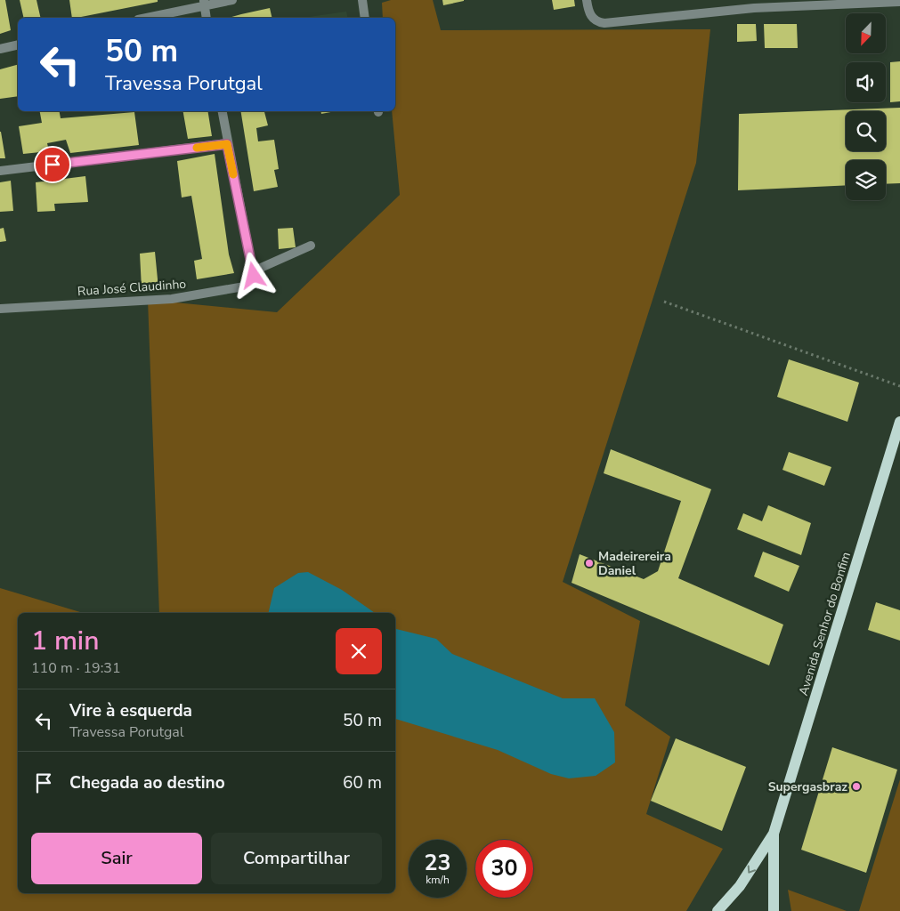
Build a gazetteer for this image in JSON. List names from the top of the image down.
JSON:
{
  "streets": {
    "main road": ["Avenida Senhor do Bonfim"],
    "street": ["Rua José Claudinho"]
  },
  "places": ["Madeirereira Daniel", "Supergasbraz"],
  "north": "bottom left",
  "page": {
    "turn": ["50 m", "Travessa Porutgal"],
    "heading": ["1 min", "110 m · 19:31"],
    "list": [
      {
        "name": "Vire à esquerda",
        "note": "Travessa Porutgal",
        "value": "50 m"
      },
      {
        "name": "Chegada ao destino",
        "value": "60 m"
      }
    ],
    "buttons": ["Sair", "Compartilhar"],
    "speed": "23 km/h",
    "limit": "30"
  }
}
